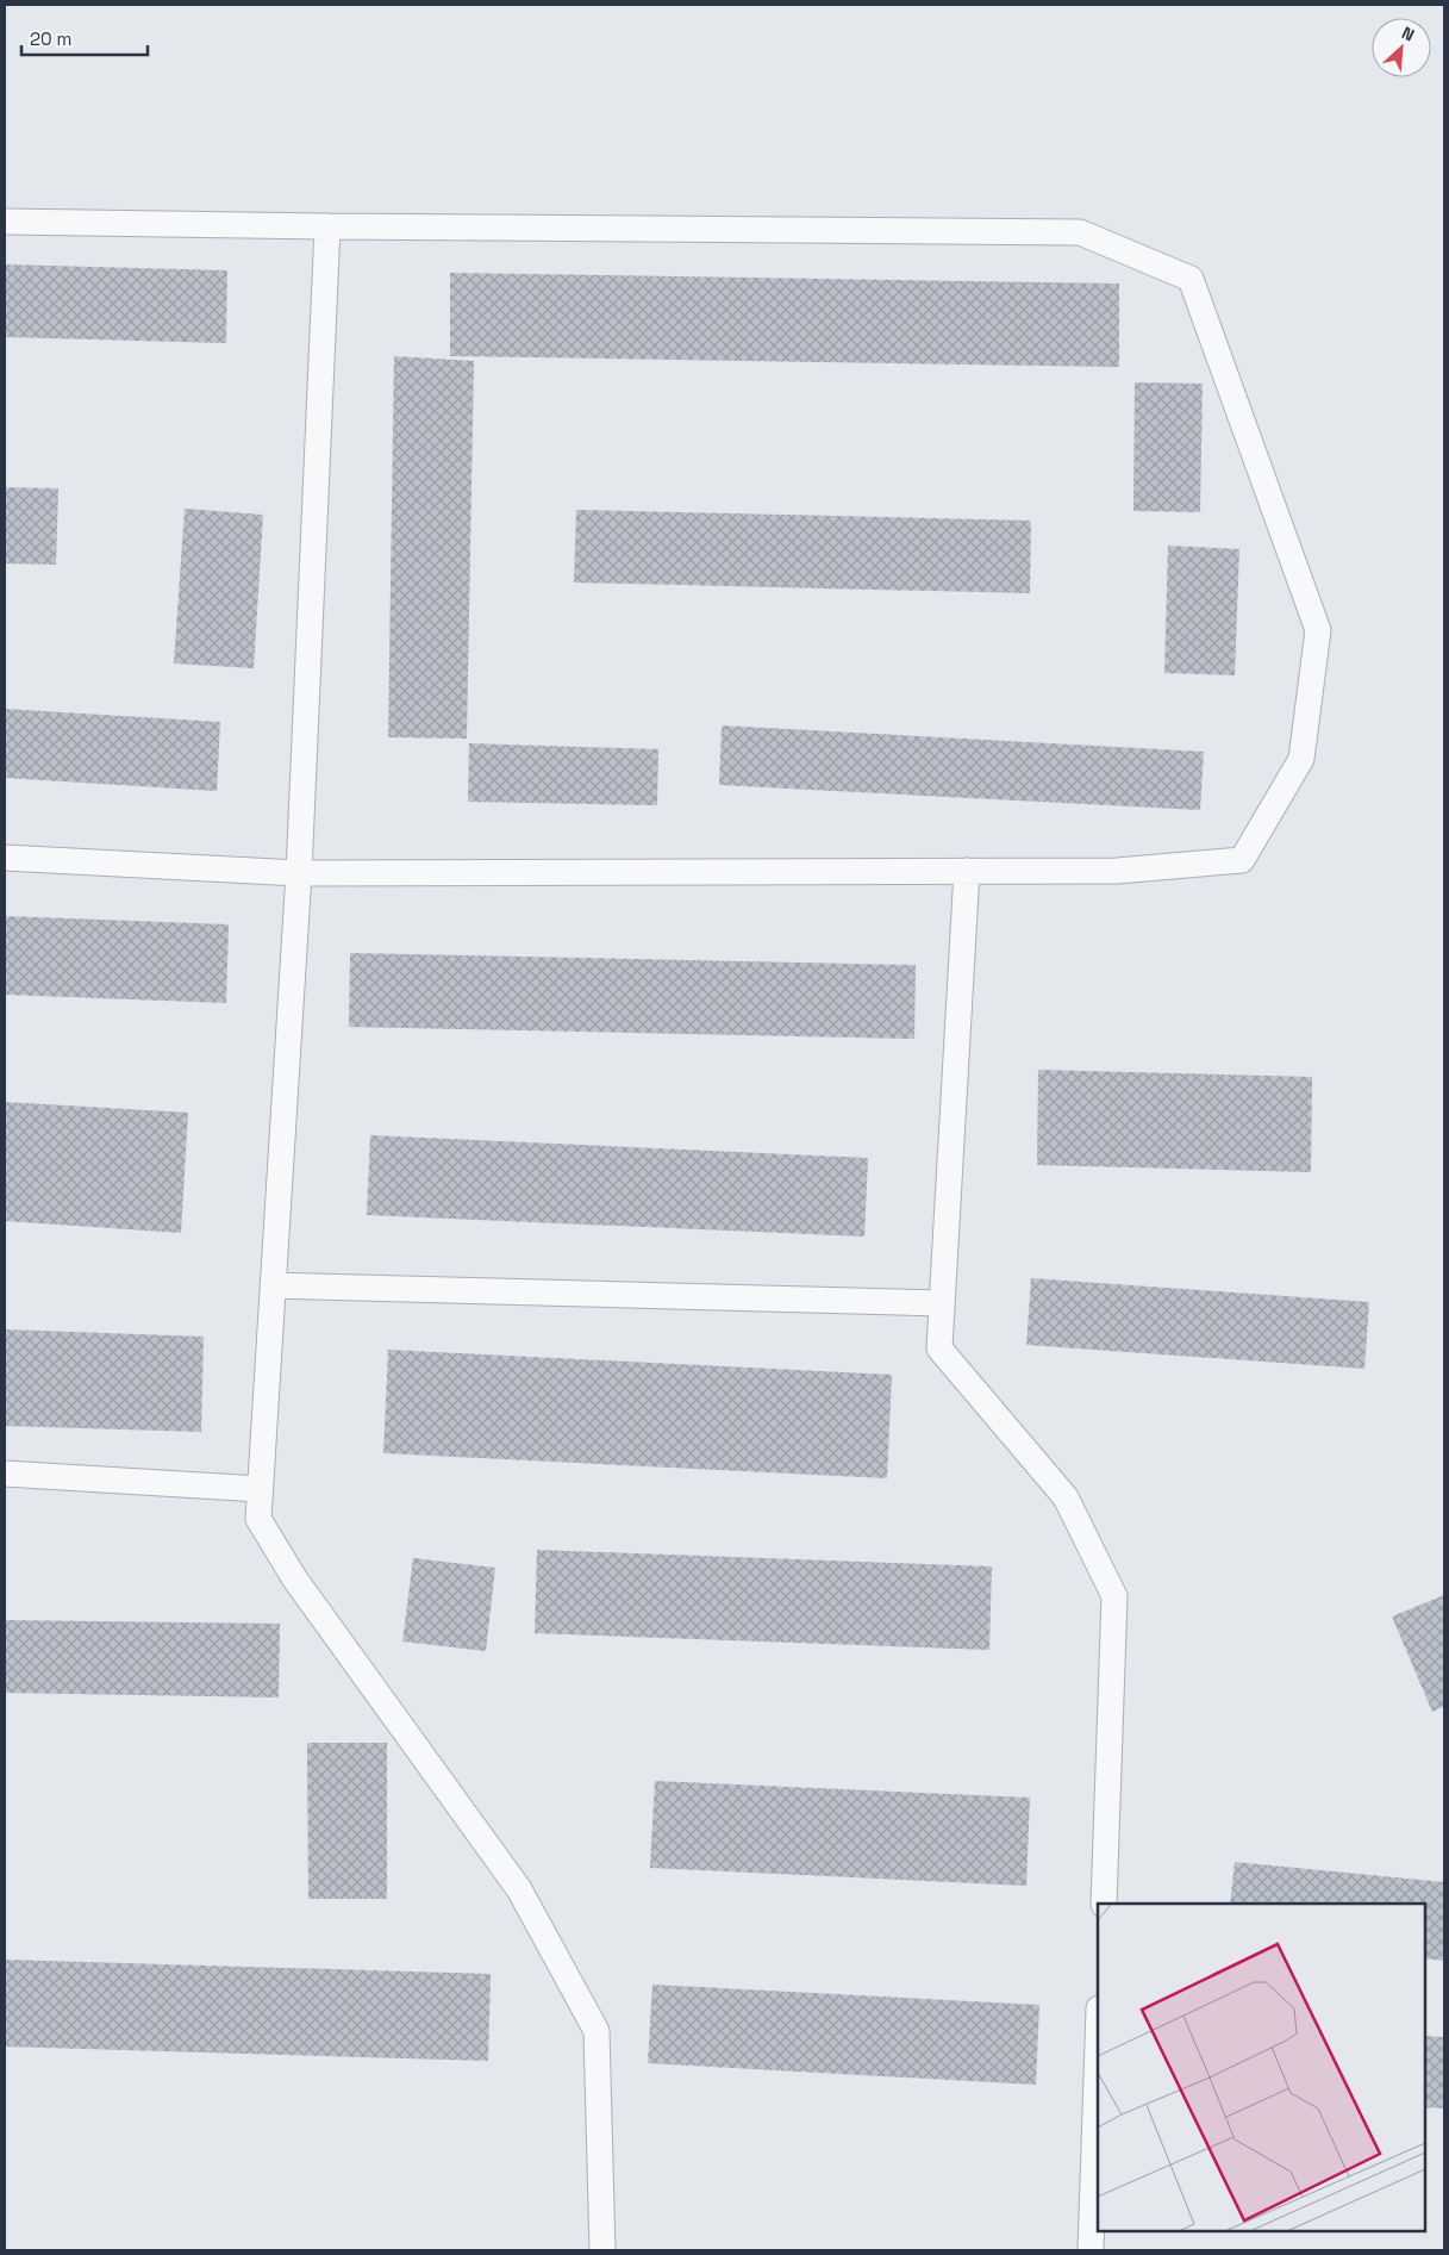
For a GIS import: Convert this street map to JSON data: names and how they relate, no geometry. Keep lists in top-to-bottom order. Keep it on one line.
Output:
{"scale_bar":"20 m","north":"top right"}
